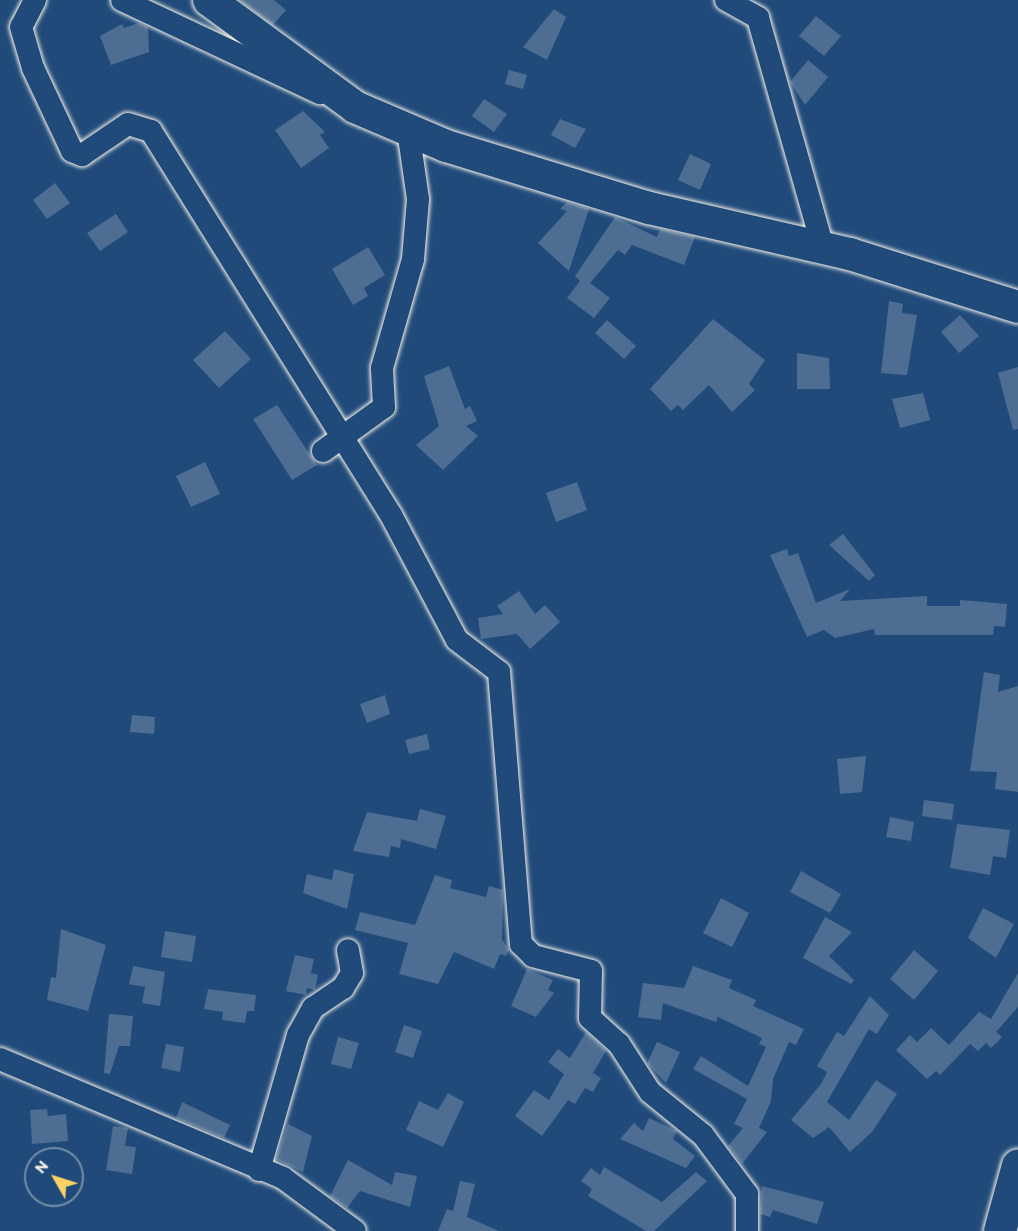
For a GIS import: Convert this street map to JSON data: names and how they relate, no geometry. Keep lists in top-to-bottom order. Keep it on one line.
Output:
{"north":"top left"}
